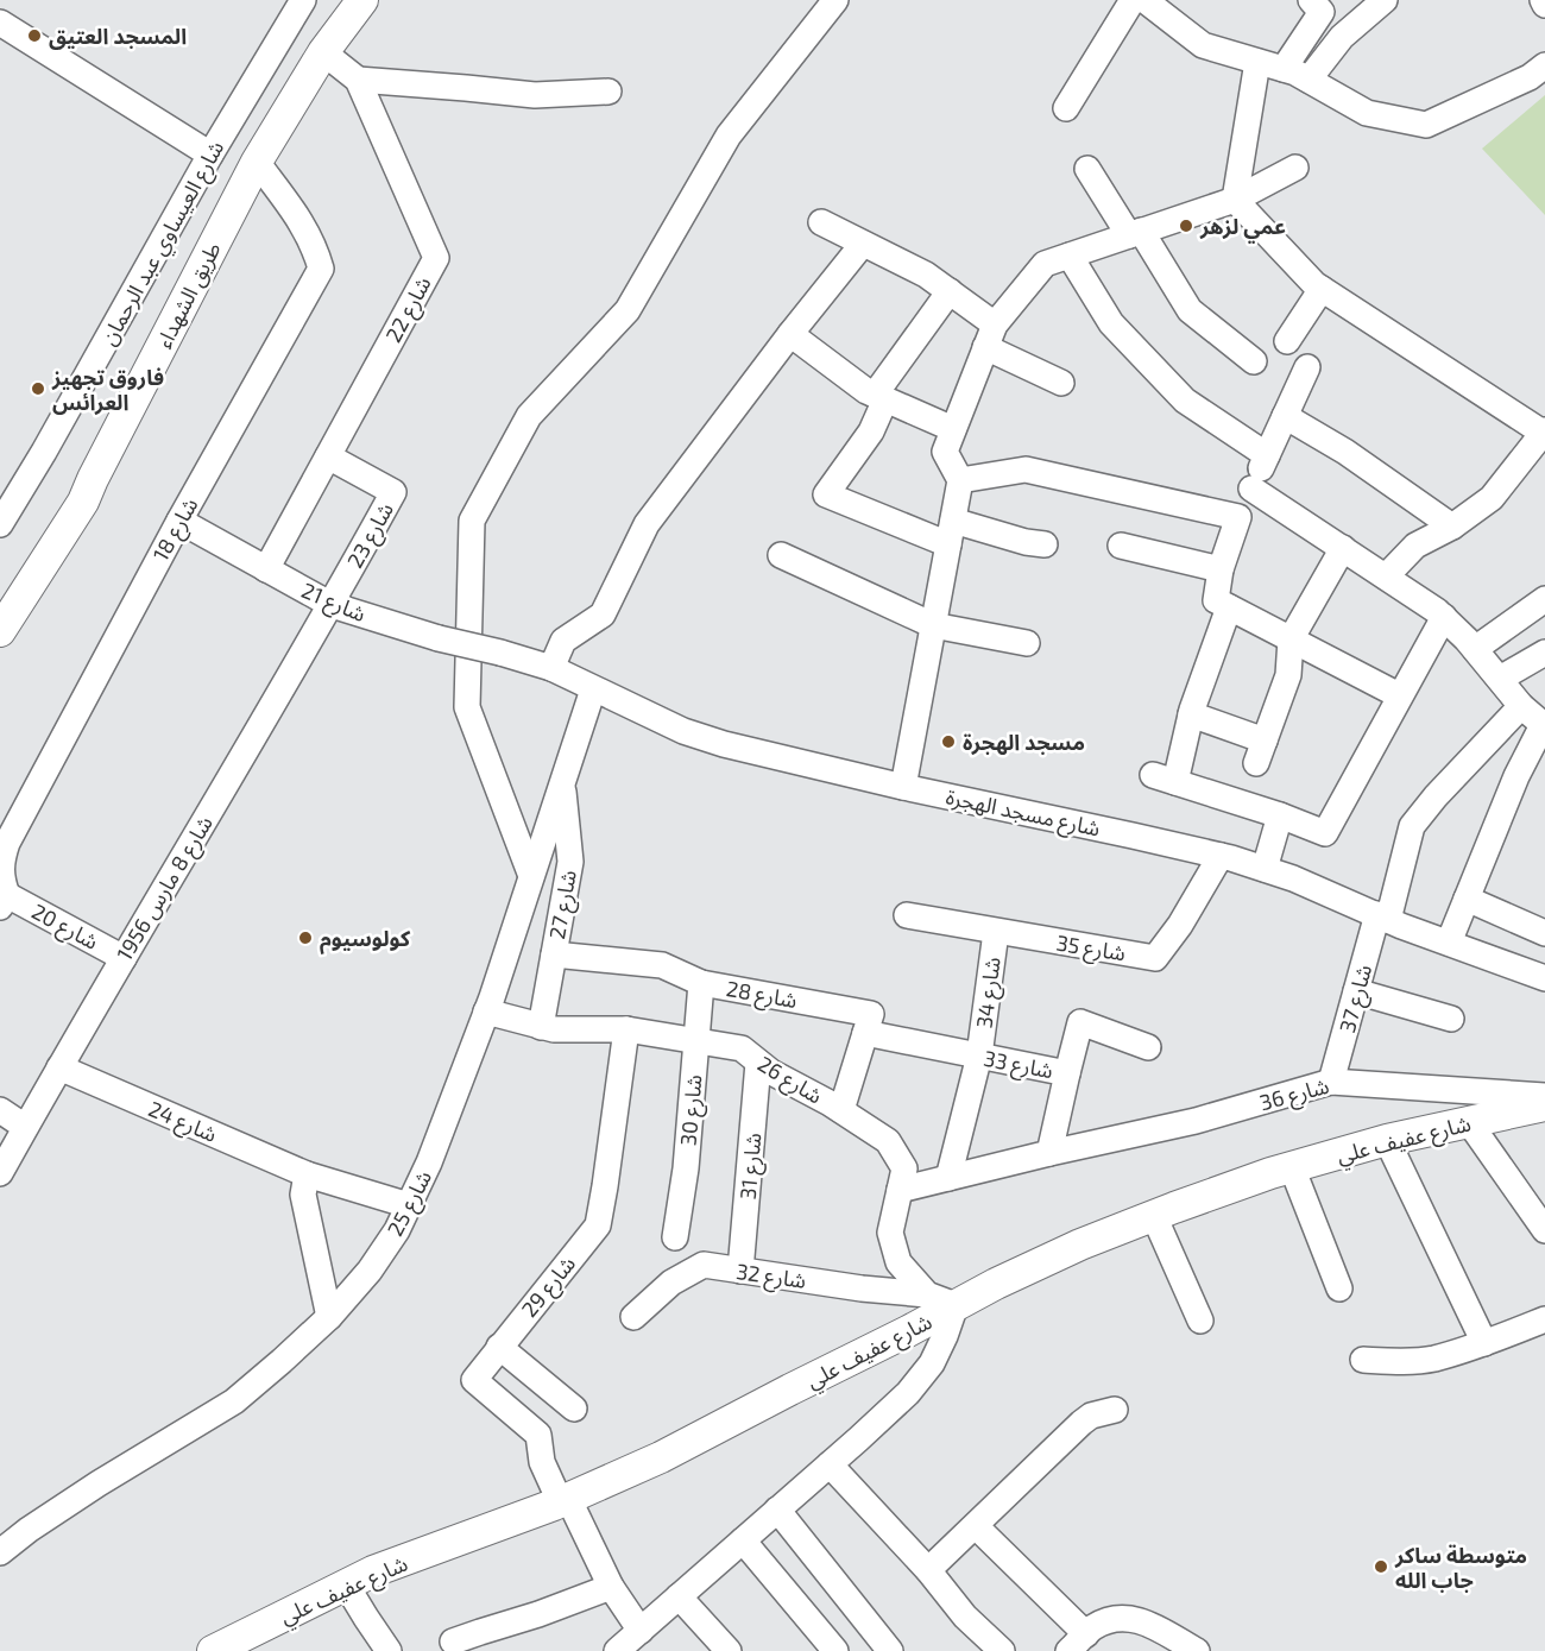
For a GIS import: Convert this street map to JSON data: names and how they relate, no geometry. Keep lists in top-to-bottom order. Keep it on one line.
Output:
{"streets":{"main road":["طريق الشهداء","شارع عفيف علي"],"street":["شارع العيساوي عبد الرحمان","شارع 22","شارع 18","شارع 23","شارع 21","شارع مسجد الهجرة","شارع 8 مارس 1956","شارع 27","شارع 20","شارع 35","شارع 34","شارع 28","شارع 37","شارع 33","شارع 26","شارع 36","شارع 30","شارع 24","شارع 31","شارع 25","شارع 32","شارع 29"]},"crossings":[["طريق الشهداء","شارع 22"],["طريق الشهداء","شارع 18"],["شارع 22","شارع 23"],["شارع 22","شارع 21"],["شارع 18","شارع 21"],["شارع 18","شارع 20"],["شارع 23","شارع 21"],["شارع 23","شارع 8 مارس 1956"],["شارع 21","شارع مسجد الهجرة"],["شارع 21","شارع 8 مارس 1956"],["شارع مسجد الهجرة","شارع 35"],["شارع مسجد الهجرة","شارع 37"],["شارع مسجد الهجرة","شارع 25"],["شارع 8 مارس 1956","شارع 20"],["شارع 8 مارس 1956","شارع 24"],["شارع 27","شارع 28"],["شارع 27","شارع 26"],["شارع 27","شارع 25"],["شارع 35","شارع 34"],["شارع 34","شارع 33"],["شارع 28","شارع 33"],["شارع 28","شارع 30"],["شارع 37","شارع 36"],["شارع 33","شارع 36"],["شارع 26","شارع 30"],["شارع 26","شارع عفيف علي"],["شارع 26","شارع 31"],["شارع 26","شارع 25"],["شارع 26","شارع 32"],["شارع 26","شارع 29"],["شارع 24","شارع 25"],["شارع عفيف علي","شارع 29"],["شارع 31","شارع 32"]],"places":["المسجد العتيق","عمي لزهر","فاروق تجهيز العرائس","مسجد الهجرة","كولوسيوم","متوسطة ساكر جاب الله"]}
